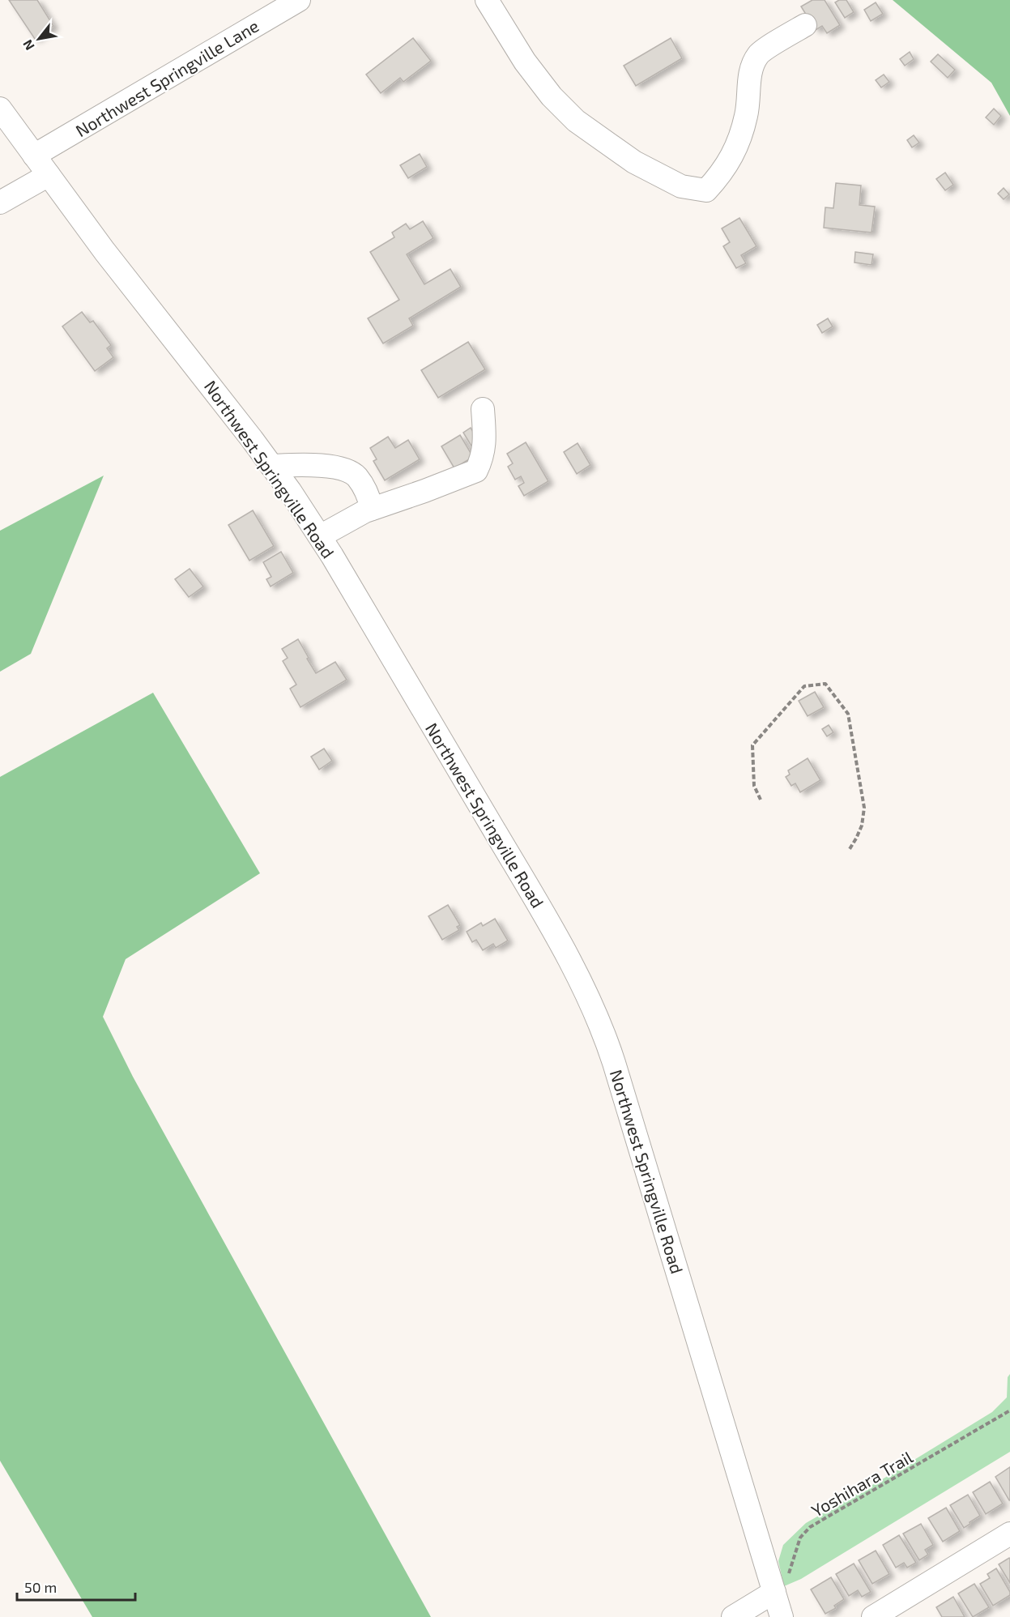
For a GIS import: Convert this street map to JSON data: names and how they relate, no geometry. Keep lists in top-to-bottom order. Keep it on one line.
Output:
{"streets":{"street":["Northwest Springville Lane","Northwest Springville Road"],"path":["Yoshihara Trail"]},"crossings":[["Northwest Springville Lane","Northwest Springville Road"],["Northwest Springville Road","Yoshihara Trail"]],"scale_bar":"50 m","north":"bottom left"}
